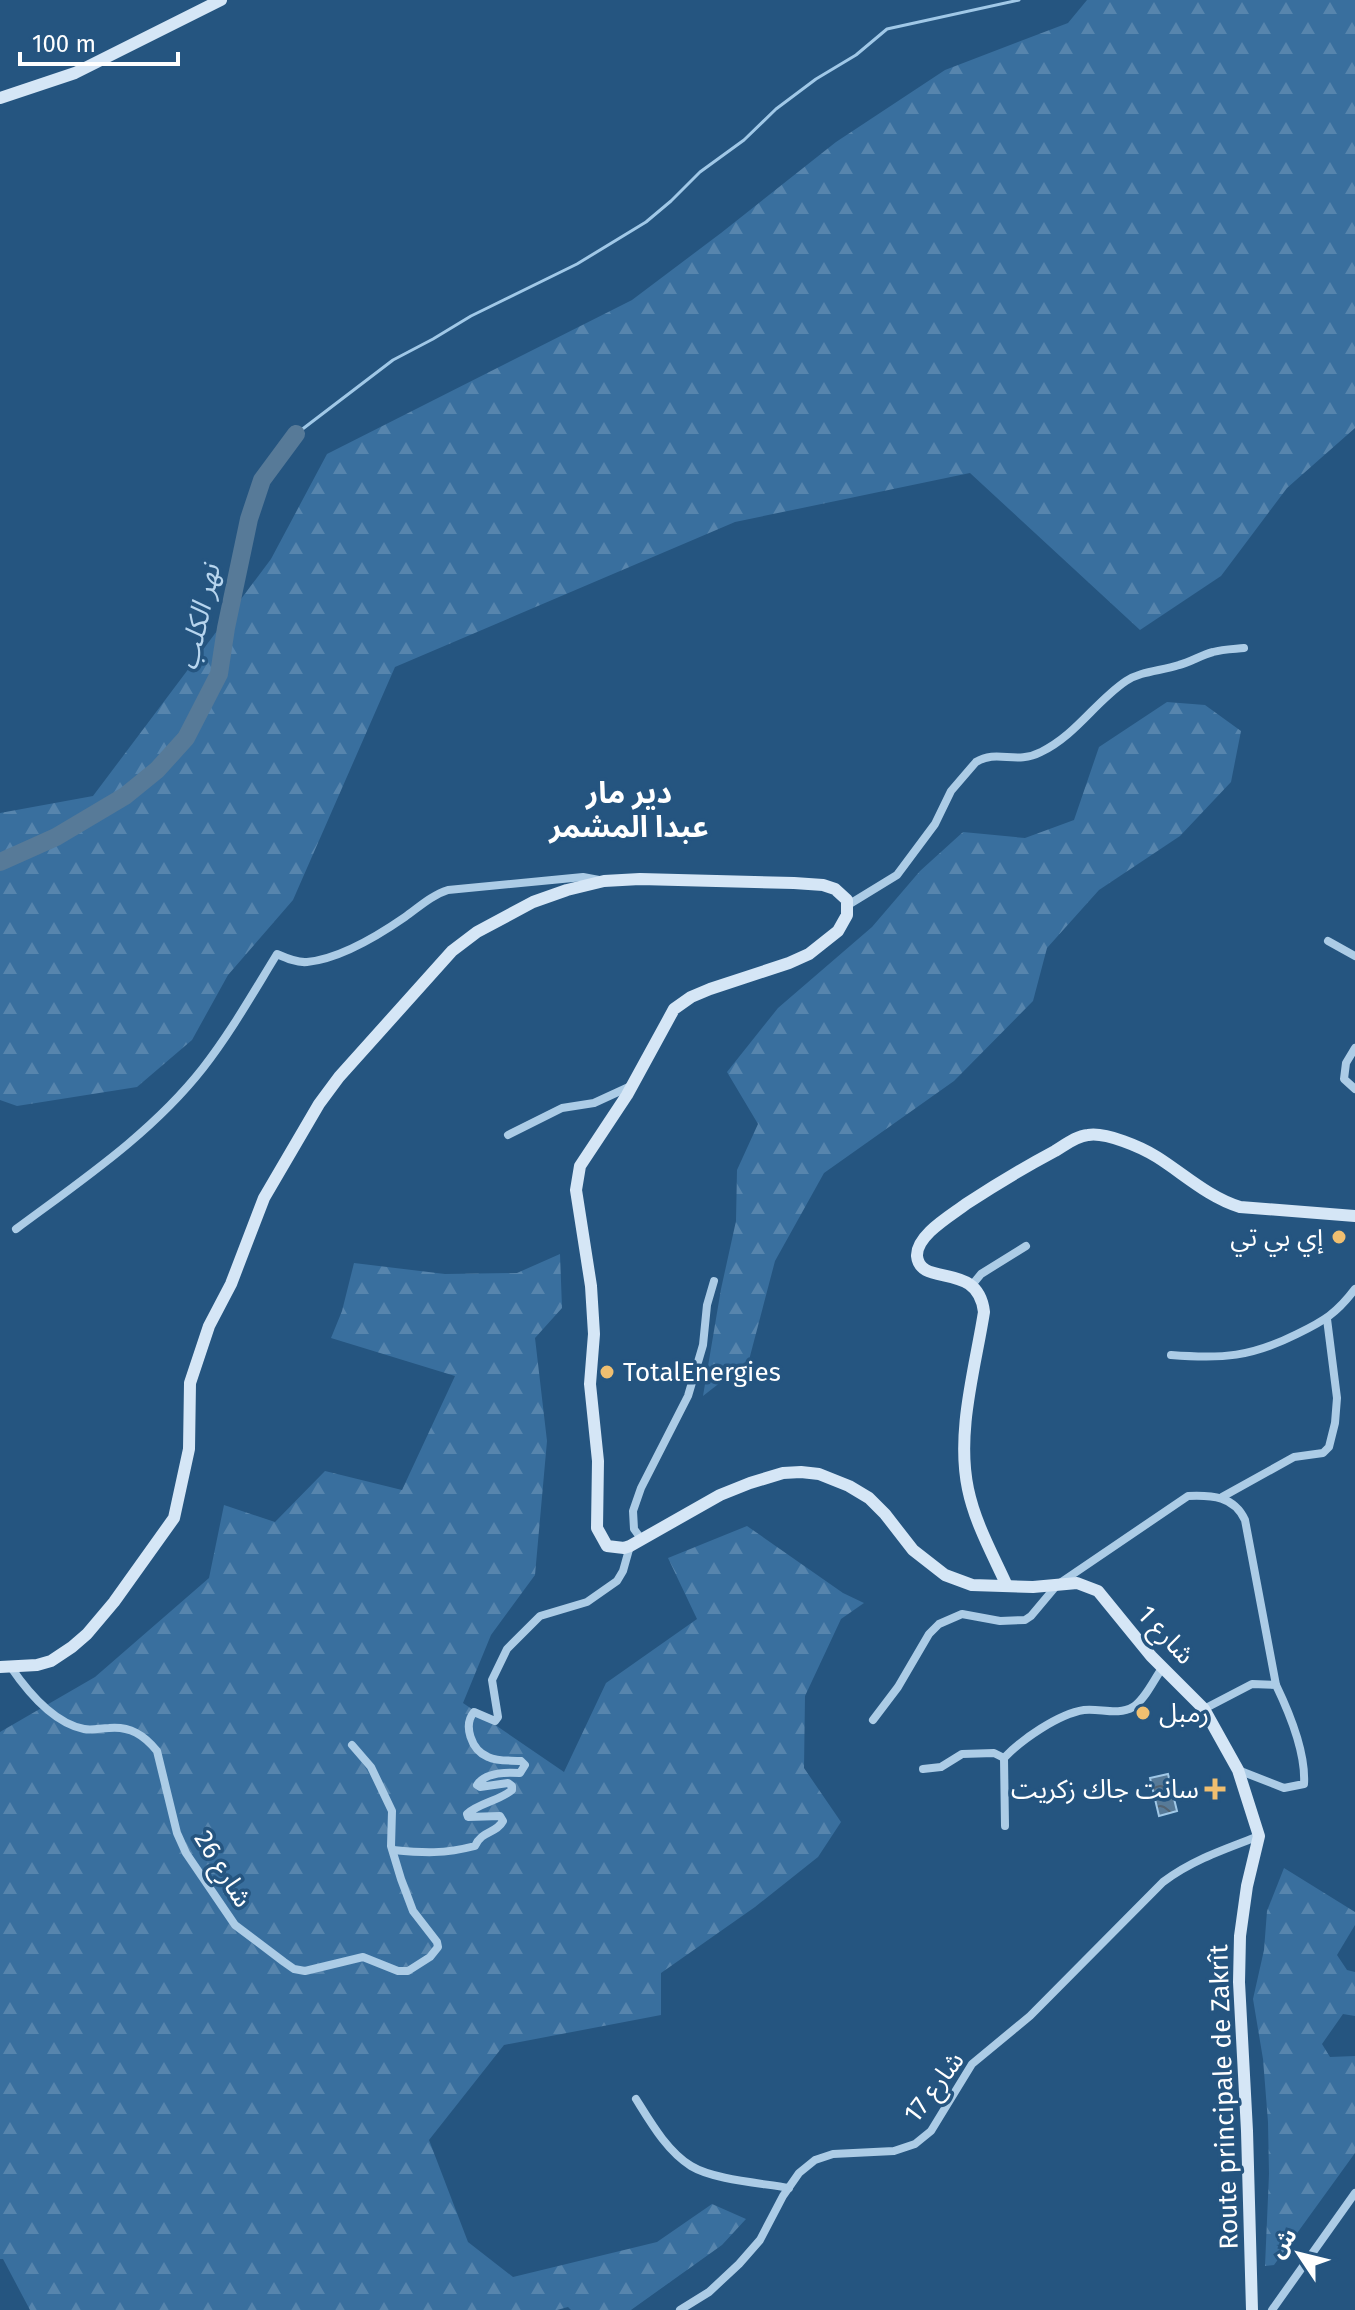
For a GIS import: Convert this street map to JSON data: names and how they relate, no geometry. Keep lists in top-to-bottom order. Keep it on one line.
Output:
{"streets":{"street":["شارع 1","شارع 26","شارع 17","Route principale de Zakrît"]},"crossings":[["شارع 1","شارع 17"],["شارع 1","Route principale de Zakrît"],["شارع 17","Route principale de Zakrît"]],"districts":["دير مار عبدا المشمر"],"water":["نهر الكلب"],"places":{"other":["إي بي تي","TotalEnergies","رمبل"],"health":["سانت جاك زكريت"]},"scale_bar":"100 m","north":"top left"}
